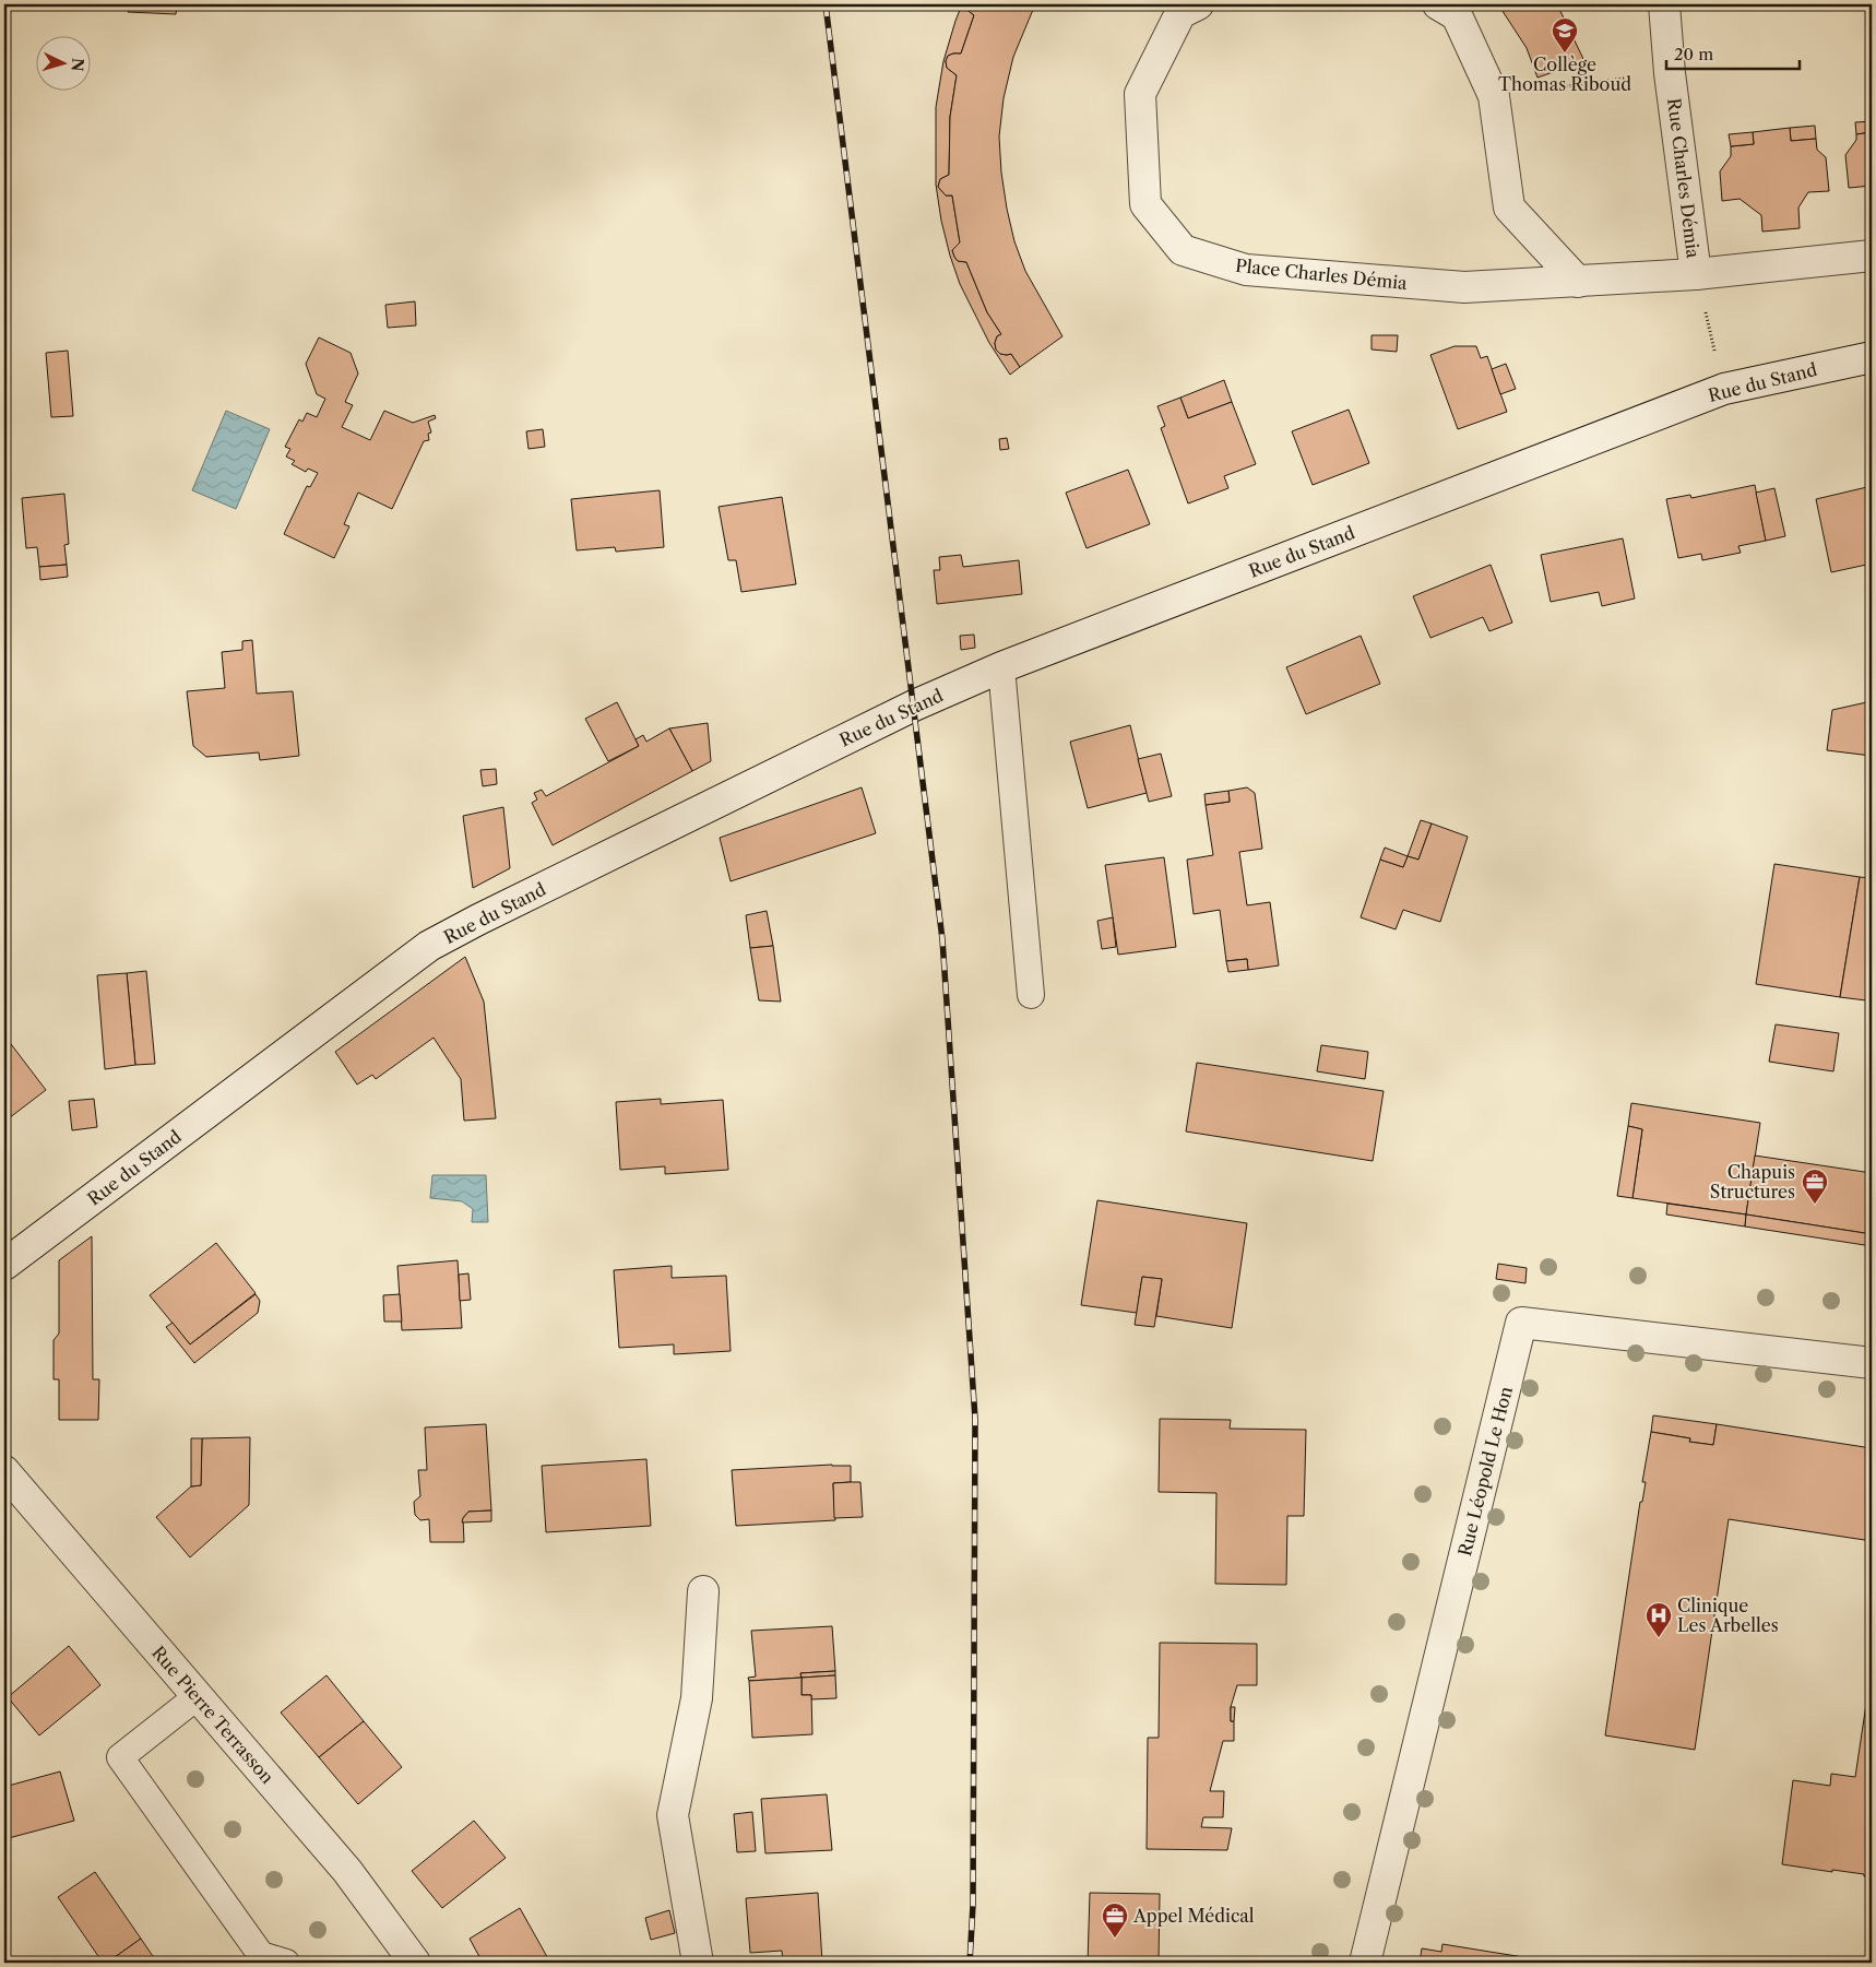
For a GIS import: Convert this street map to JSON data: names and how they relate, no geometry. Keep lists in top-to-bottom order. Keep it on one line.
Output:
{"streets":{"street":["Rue Charles Démia","Place Charles Démia","Rue du Stand","Rue Léopold Le Hon","Rue Pierre Terrasson"]},"crossings":[["Rue Charles Démia","Place Charles Démia"]],"places":{"school or university":["Collège Thomas Riboud"],"office":["Chapuis Structures","Appel Médical"],"hospital":["Clinique Les Arbelles"]},"scale_bar":"20 m","north":"right"}
